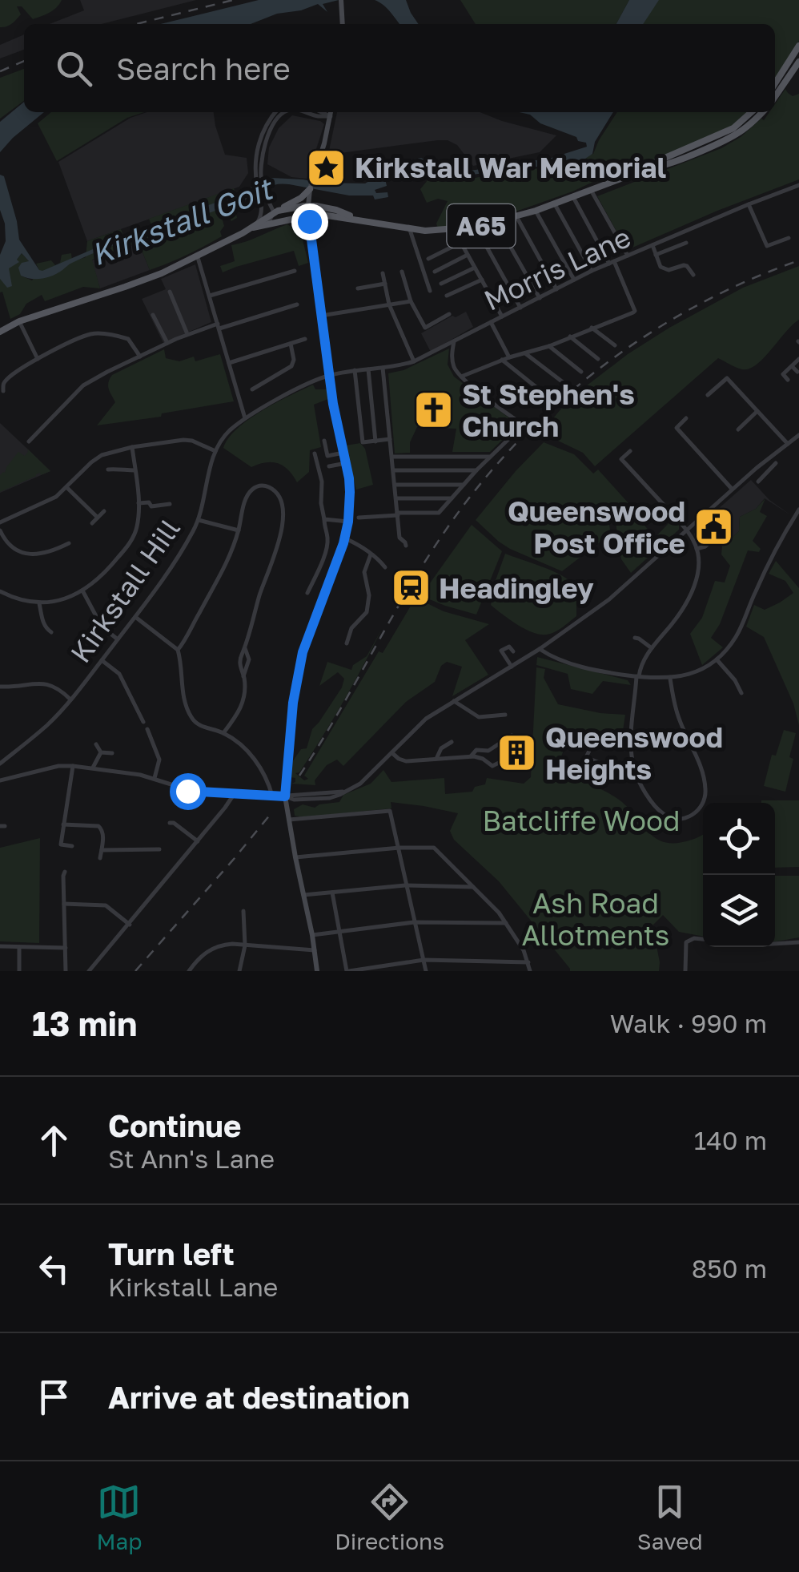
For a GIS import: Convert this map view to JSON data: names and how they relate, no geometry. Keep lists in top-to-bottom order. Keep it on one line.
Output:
{"streets":{"main road":["A65"],"street":["Morris Lane","Kirkstall Hill"]},"crossings":[["Morris Lane","Kirkstall Hill"]],"water":["Kirkstall Goit"],"parks":["Batcliffe Wood","Ash Road Allotments"],"places":{"place":["Kirkstall War Memorial"],"church":["St Stephen's Church"],"public building":["Queenswood Post Office"],"station":["Headingley"],"building":["Queenswood Heights"]},"page":{"search":"Search here","heading":["13 min","Walk · 990 m"],"list":[["Continue","St Ann's Lane","140 m"],["Turn left","Kirkstall Lane","850 m"],"Arrive at destination"],"nav":["Map","Directions","Saved"]}}
